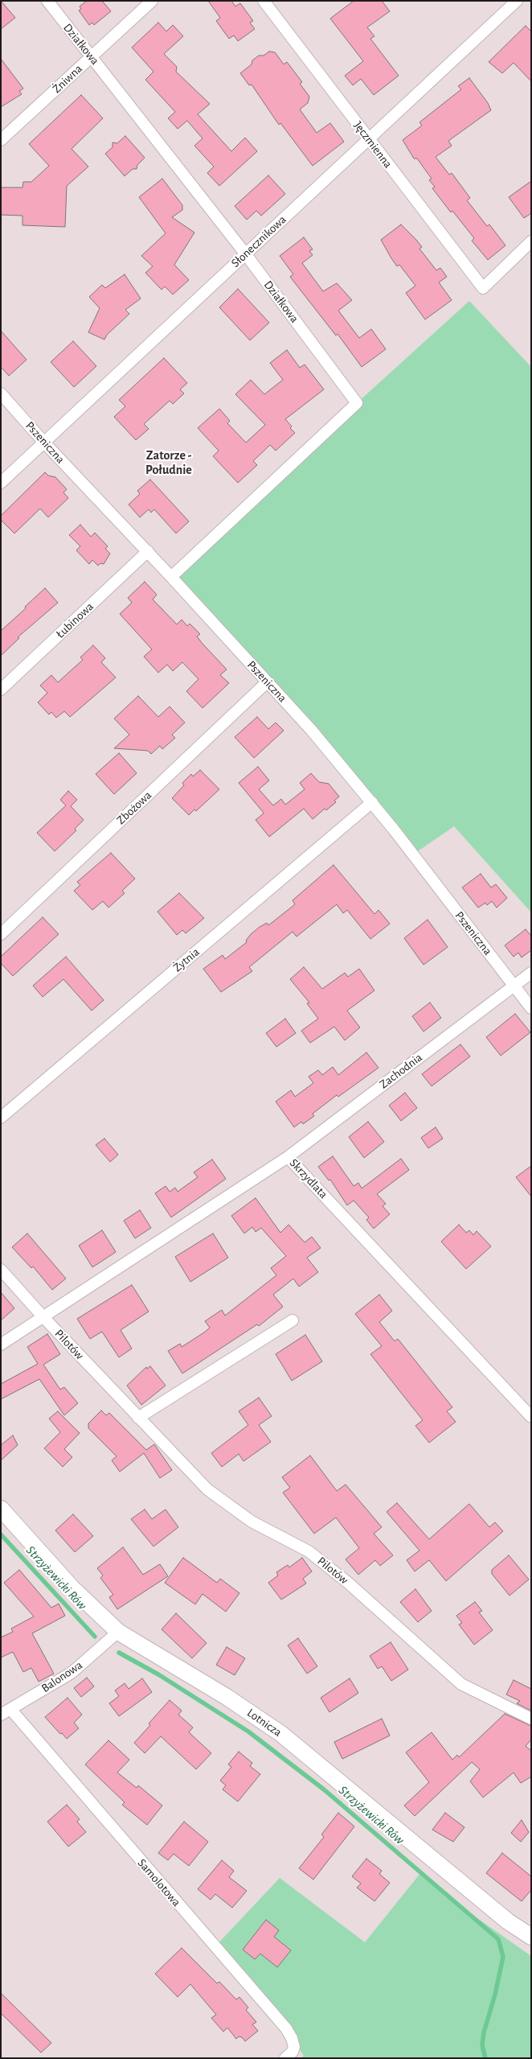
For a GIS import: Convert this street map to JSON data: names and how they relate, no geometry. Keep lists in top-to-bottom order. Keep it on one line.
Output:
{"streets":{"street":["Działkowa","Żniwna","Jęczmienna","Słonecznikowa","Pszeniczna","Łubinowa","Zbożowa","Żytnia","Zachodnia","Skrzydlata","Pilotów","Balonowa","Lotnicza","Samolotowa"]},"crossings":[["Działkowa","Żniwna"],["Działkowa","Słonecznikowa"],["Działkowa","Pszeniczna"],["Jęczmienna","Słonecznikowa"],["Słonecznikowa","Pszeniczna"],["Pszeniczna","Łubinowa"],["Pszeniczna","Zbożowa"],["Pszeniczna","Żytnia"],["Pszeniczna","Zachodnia"],["Zachodnia","Skrzydlata"],["Skrzydlata","Pilotów"],["Balonowa","Lotnicza"],["Balonowa","Samolotowa"]],"districts":["Zatorze - Południe"],"water":["Strzyżewicki Rów"]}
